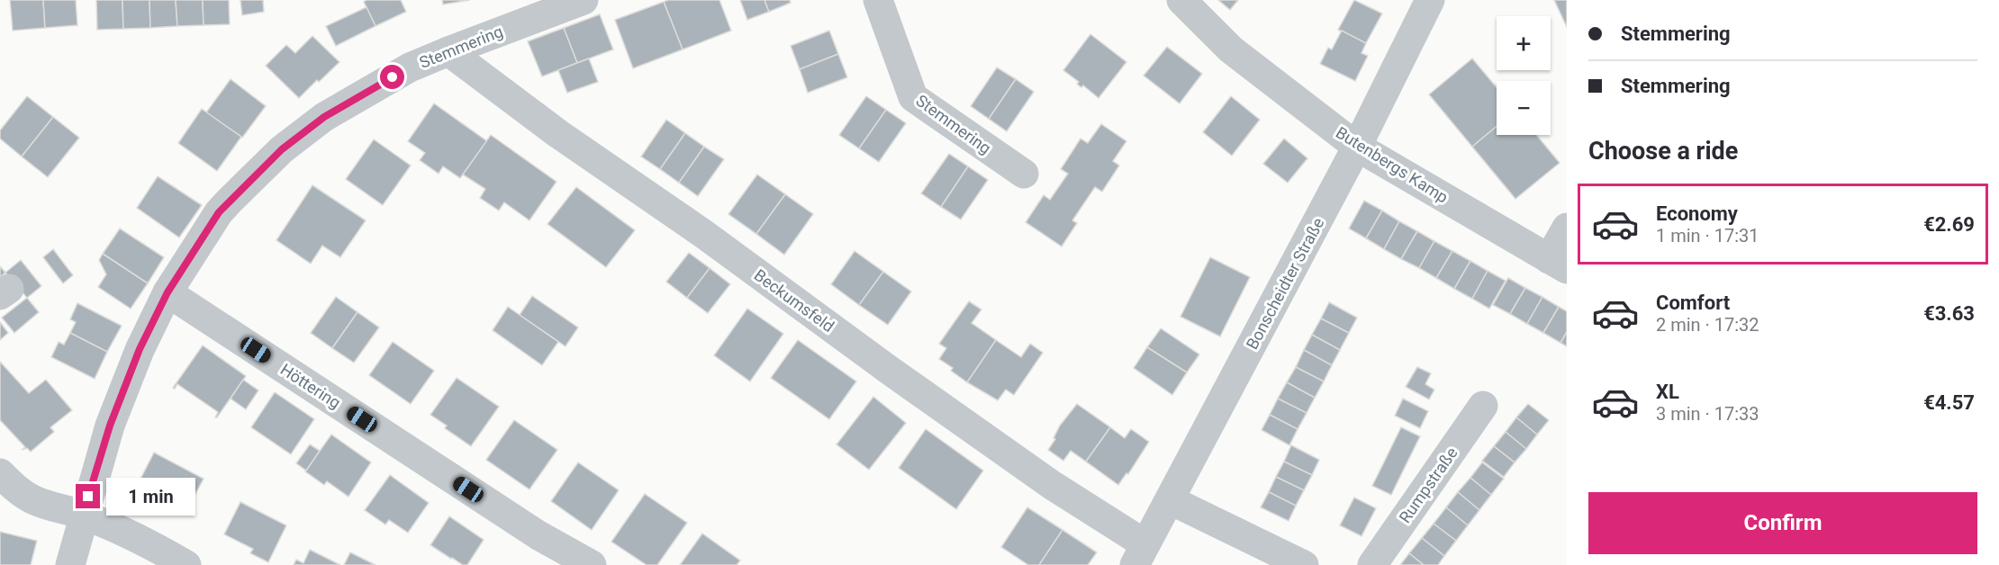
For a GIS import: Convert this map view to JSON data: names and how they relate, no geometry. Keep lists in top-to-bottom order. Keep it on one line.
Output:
{"streets":{"street":["Stemmering","Butenbergs Kamp","Bonscheidter Straße","Beckumsfeld","Höttering","Rumpstraße"]},"crossings":[["Stemmering","Beckumsfeld"],["Stemmering","Höttering"],["Butenbergs Kamp","Bonscheidter Straße"],["Bonscheidter Straße","Beckumsfeld"]],"page":{"banner":["Stemmering","Stemmering"],"map_buttons":["+","−"],"heading":"Choose a ride","list":[{"name":"Economy","note":"1 min · 17:31","value":"€2.69"},{"name":"Comfort","note":"2 min · 17:32","value":"€3.63"},{"name":"XL","note":"3 min · 17:33","value":"€4.57"}],"bubble":"1 min","buttons":"Confirm"}}
